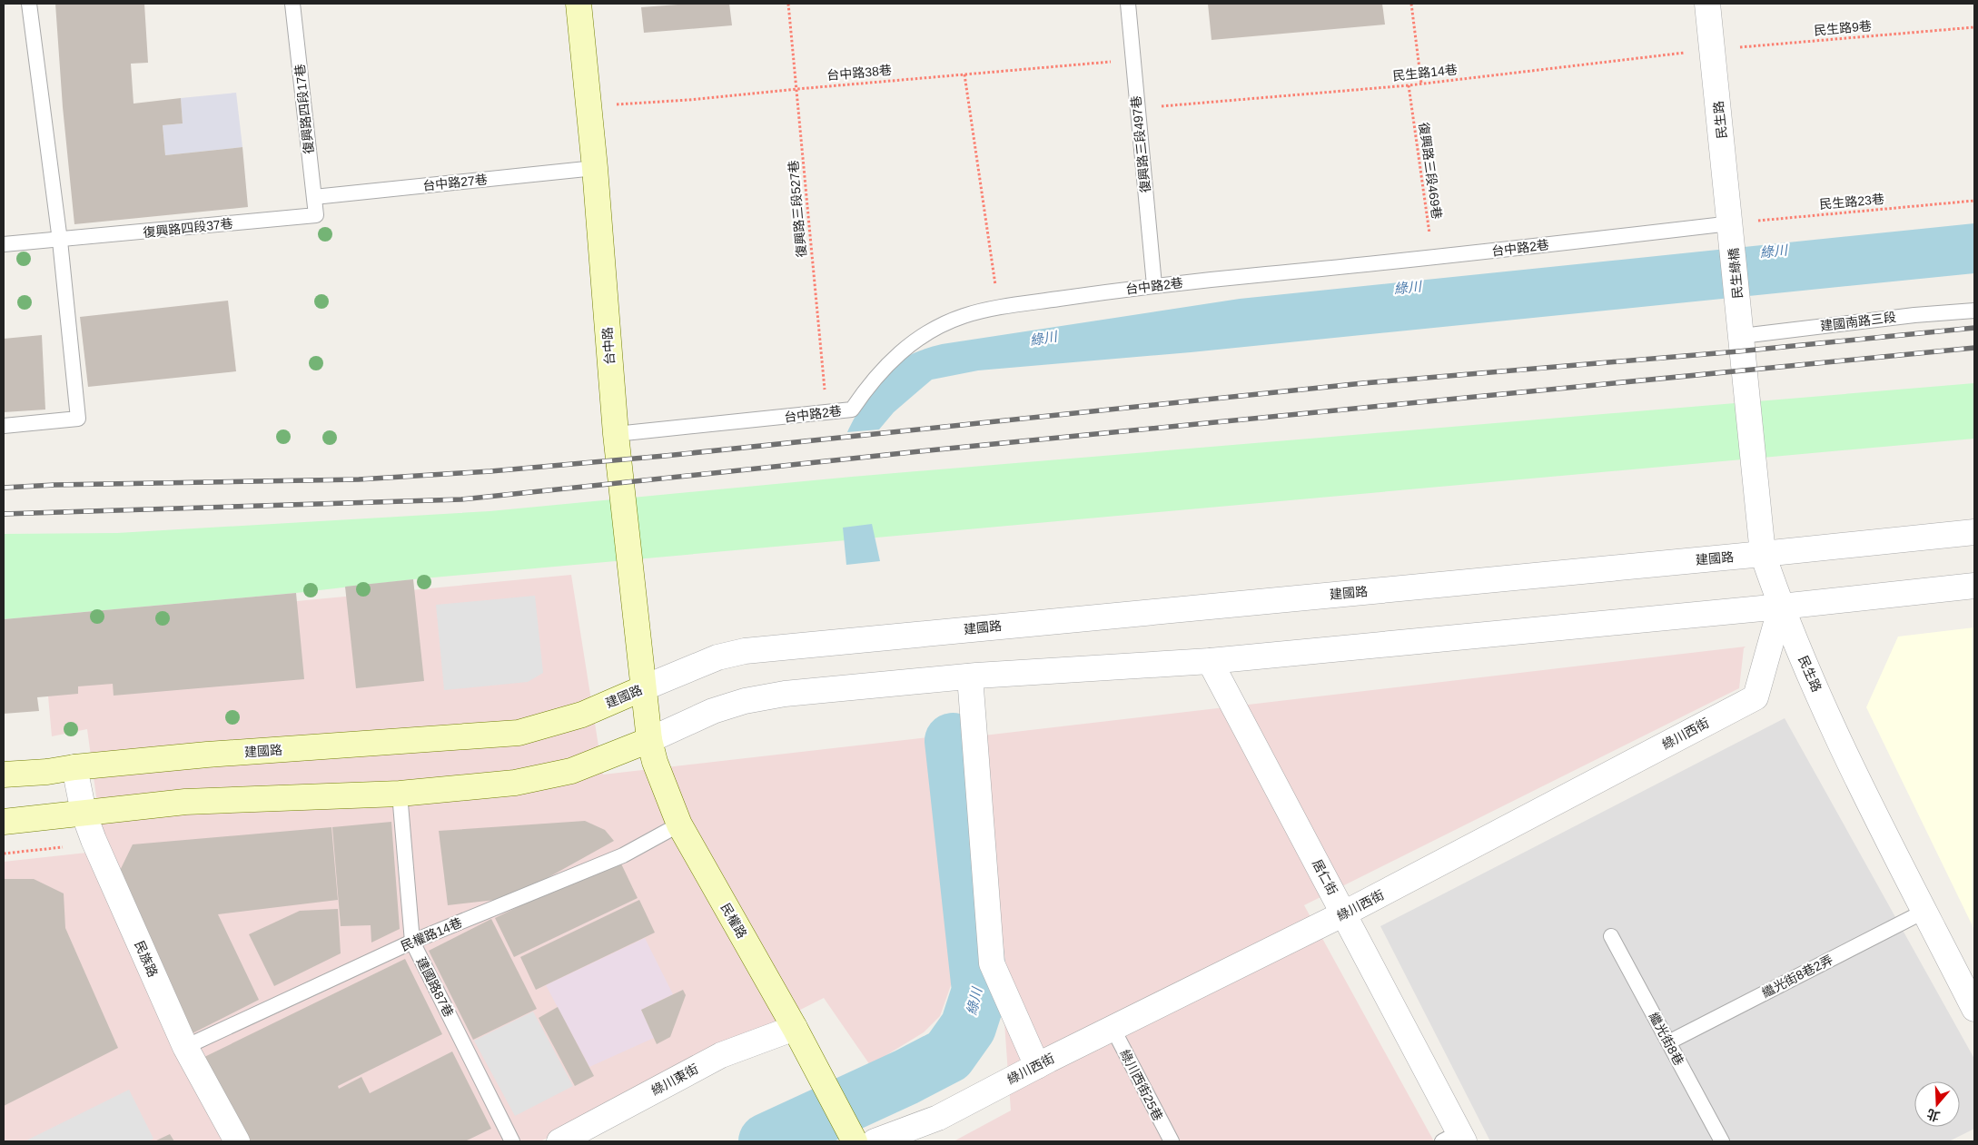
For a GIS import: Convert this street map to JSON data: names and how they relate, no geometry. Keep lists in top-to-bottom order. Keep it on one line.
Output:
{"streets":{"main road":["台中路","建國路","民權路"],"street":["民生路","民生綠橋","綠川西街","居仁街","民族路","綠川東街"],"lane":["復興路四段17巷","復興路三段497巷","台中路27巷","復興路四段37巷","台中路2巷","建國南路三段","民權路14巷","繼光街8巷2弄","建國路87巷","繼光街8巷","綠川西街25巷"],"path":["民生路9巷","台中路38巷","民生路14巷","復興路三段469巷","民生路23巷","復興路三段527巷"]},"crossings":[["民生路9巷","民生路14巷"],["民生路9巷","民生路"],["台中路38巷","復興路三段497巷"],["台中路38巷","復興路三段527巷"],["台中路38巷","台中路"],["民生路14巷","民生路"],["民生路14巷","復興路三段497巷"],["民生路14巷","復興路三段469巷"],["復興路四段17巷","台中路27巷"],["復興路四段17巷","復興路四段37巷"],["民生路","民生路23巷"],["民生路","台中路2巷"],["民生路","民生綠橋"],["民生路","建國南路三段"],["民生路","建國路"],["民生路","綠川西街"],["民生路","繼光街8巷2弄"],["復興路三段497巷","台中路2巷"],["復興路三段469巷","台中路2巷"],["台中路27巷","台中路"],["民生路23巷","台中路2巷"],["民生路23巷","民生綠橋"],["復興路三段527巷","台中路2巷"],["台中路2巷","民生綠橋"],["台中路2巷","台中路"],["台中路","建國路"],["台中路","民權路"],["建國路","民權路"],["建國路","民族路"],["綠川西街","居仁街"],["綠川西街","綠川西街25巷"],["民權路","民權路14巷"],["民權路","綠川東街"],["民權路14巷","民族路"],["民權路14巷","建國路87巷"],["繼光街8巷2弄","繼光街8巷"]],"water":["綠川"],"north":"bottom"}
